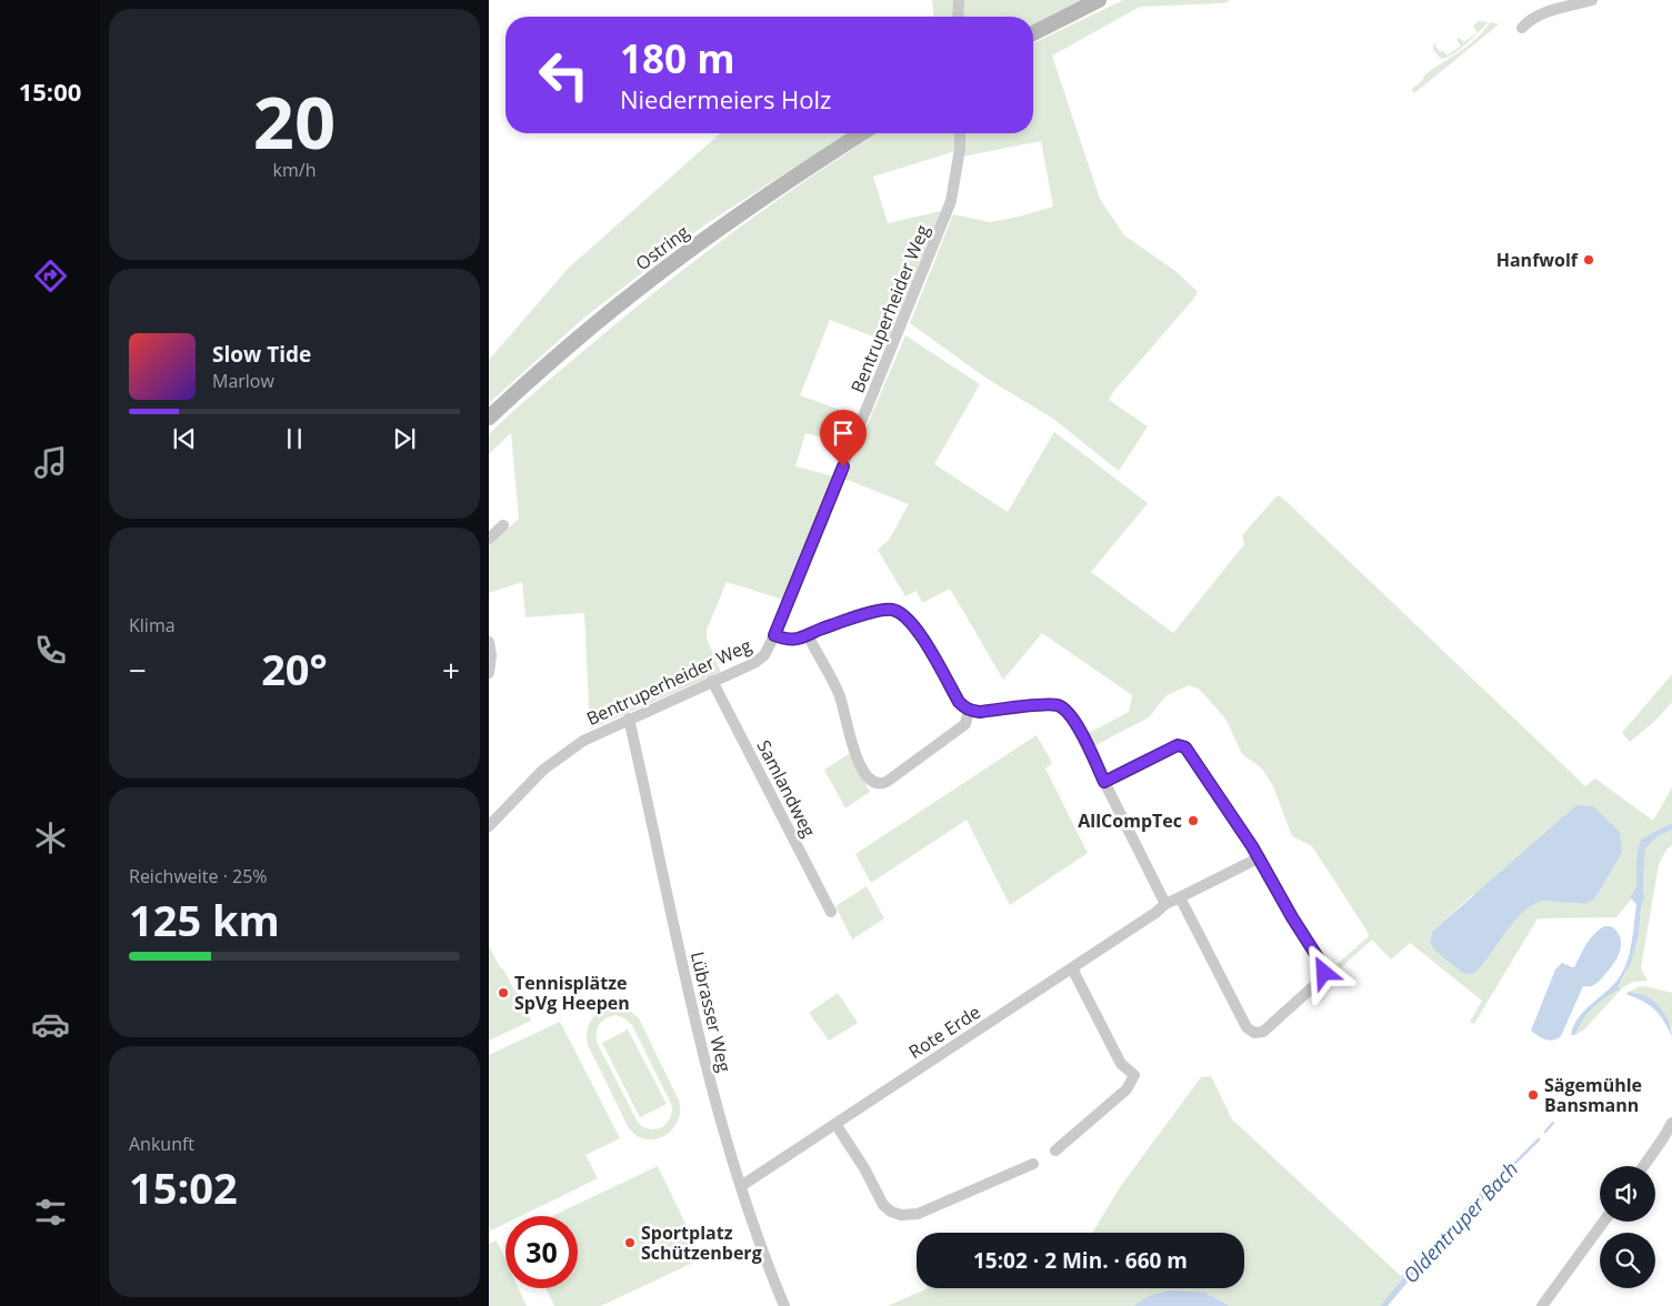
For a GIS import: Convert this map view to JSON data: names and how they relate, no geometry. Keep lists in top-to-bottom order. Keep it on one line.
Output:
{"streets":{"main road":["Ostring"],"street":["Bentruperheider Weg","Samlandweg","Lübrasser Weg","Rote Erde"]},"crossings":[["Bentruperheider Weg","Samlandweg"],["Bentruperheider Weg","Lübrasser Weg"],["Lübrasser Weg","Rote Erde"]],"water":["Oldentruper Bach"],"places":["Hanfwolf","AllCompTec","Tennisplätze SpVg Heepen","Sägemühle Bansmann","Sportplatz Schützenberg"],"page":{"tabs":"15:00","tile":[["20","km/h"],"Klima",["Reichweite · 25%","125 km"],["Ankunft","15:02"]],"turn":["180 m","Niedermeiers Holz"],"song":["Slow Tide","Marlow"],"heat":["−","20°","+"],"limit":"30","trip":"15:02 · 2 Min. · 660 m"}}
